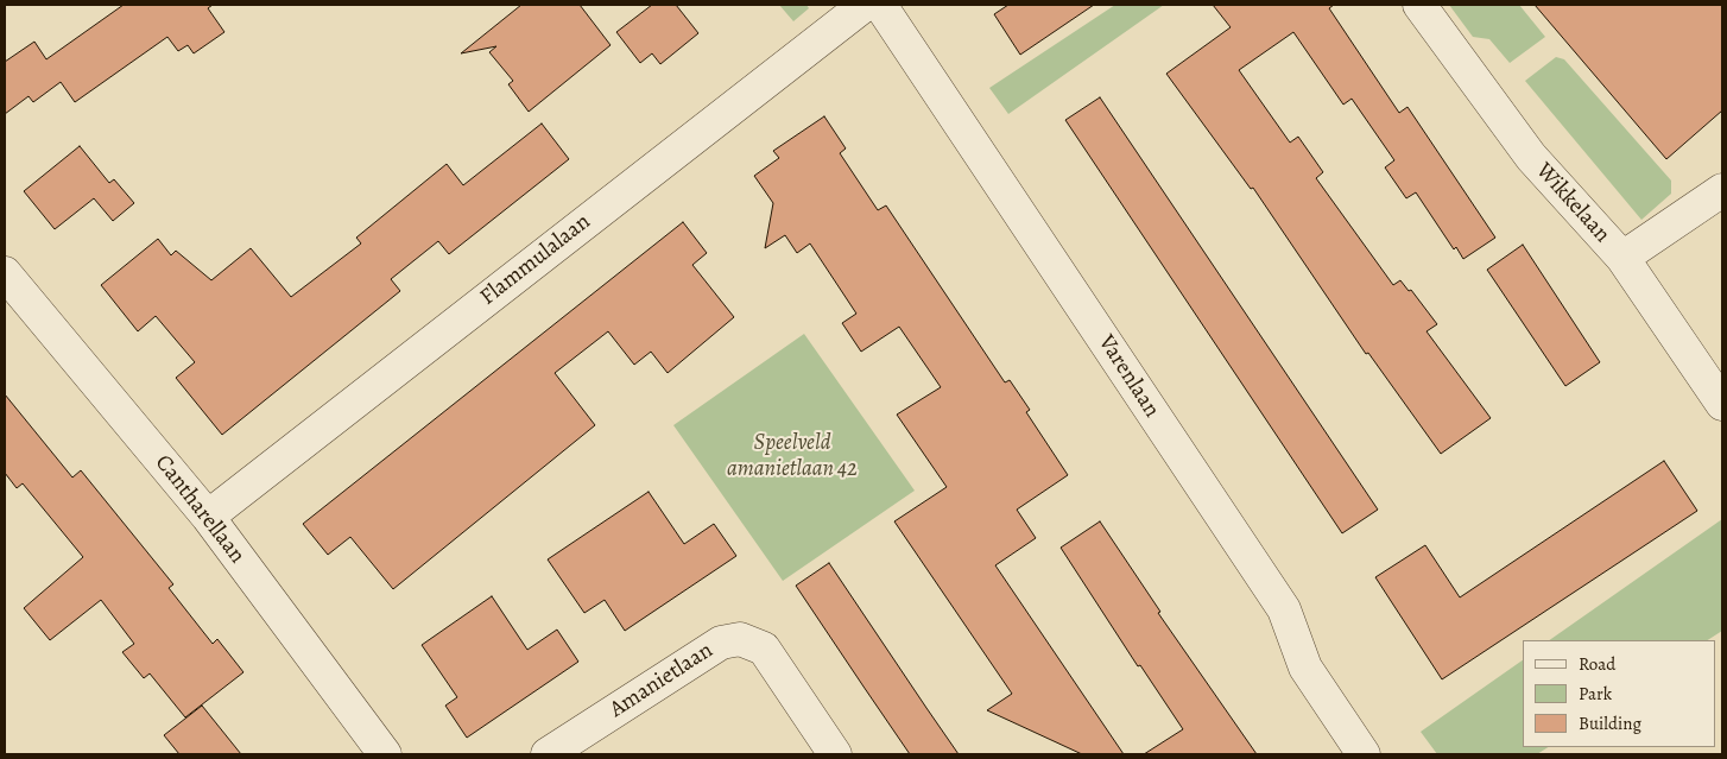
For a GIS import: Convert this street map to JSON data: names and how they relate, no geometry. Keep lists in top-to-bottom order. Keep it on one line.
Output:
{"streets":{"street":["Wikkelaan","Flammulalaan","Varenlaan","Cantharellaan","Amanietlaan"]},"crossings":[["Flammulalaan","Cantharellaan"]],"parks":["Speelveld amanietlaan 42"],"legend":["Road","Park","Building"]}
